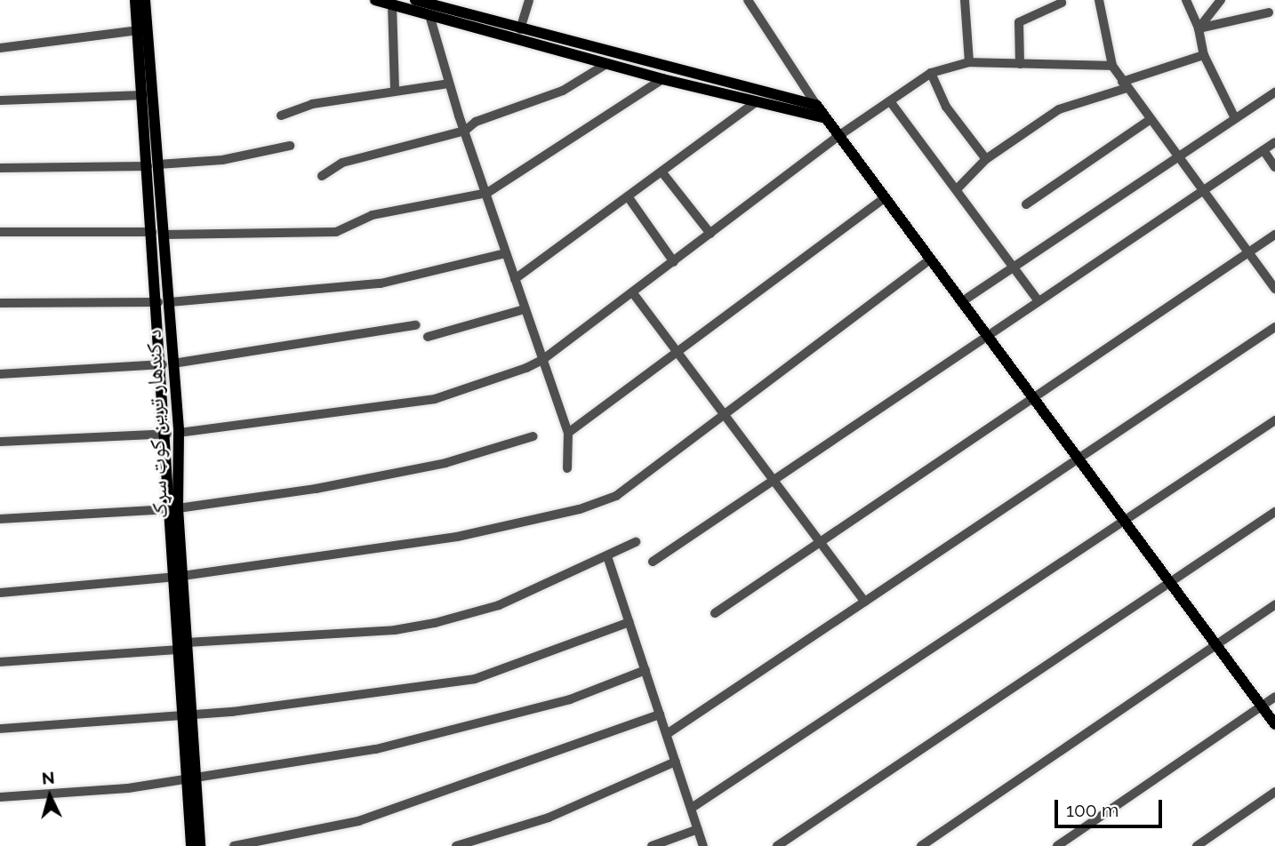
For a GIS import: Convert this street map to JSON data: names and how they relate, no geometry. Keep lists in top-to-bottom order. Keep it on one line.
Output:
{"streets":{"main road":["د کندهار ترين کوټ سړک"]},"scale_bar":"100 m","north":"top"}
